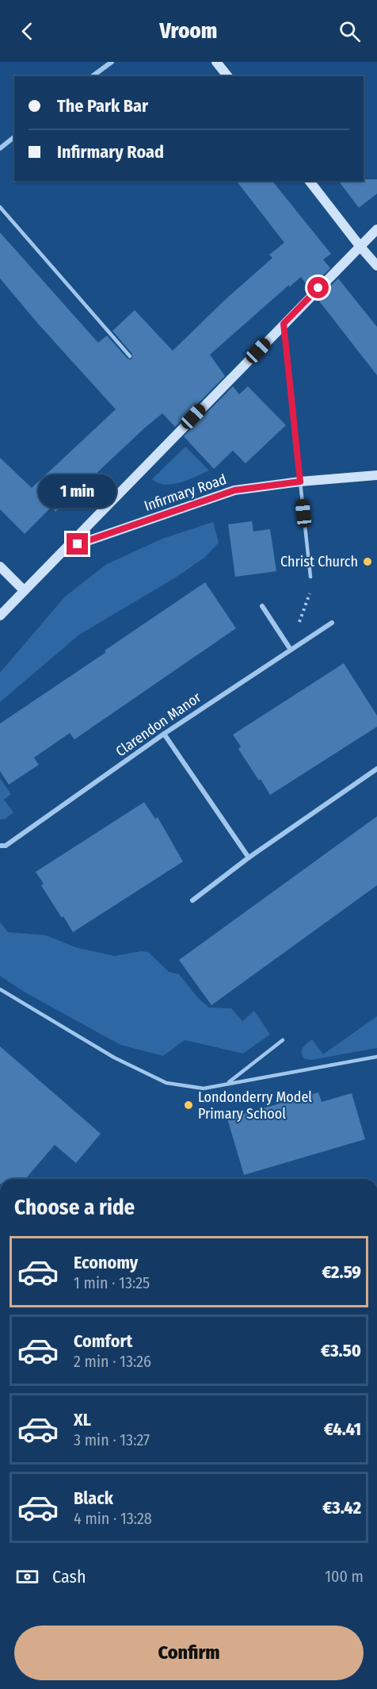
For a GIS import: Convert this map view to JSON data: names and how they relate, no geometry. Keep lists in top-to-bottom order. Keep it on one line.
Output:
{"streets":{"main road":["Infirmary Road"],"street":["Clarendon Manor"]},"places":["Christ Church","Londonderry Model Primary School"],"page":{"header":"Vroom","banner":["The Park Bar","Infirmary Road"],"bubble":"1 min","heading":"Choose a ride","list":[{"name":"Economy","note":"1 min · 13:25","value":"€2.59"},{"name":"Comfort","note":"2 min · 13:26","value":"€3.50"},{"name":"XL","note":"3 min · 13:27","value":"€4.41"},{"name":"Black","note":"4 min · 13:28","value":"€3.42"}],"pay":["Cash","100 m"],"buttons":"Confirm"}}
